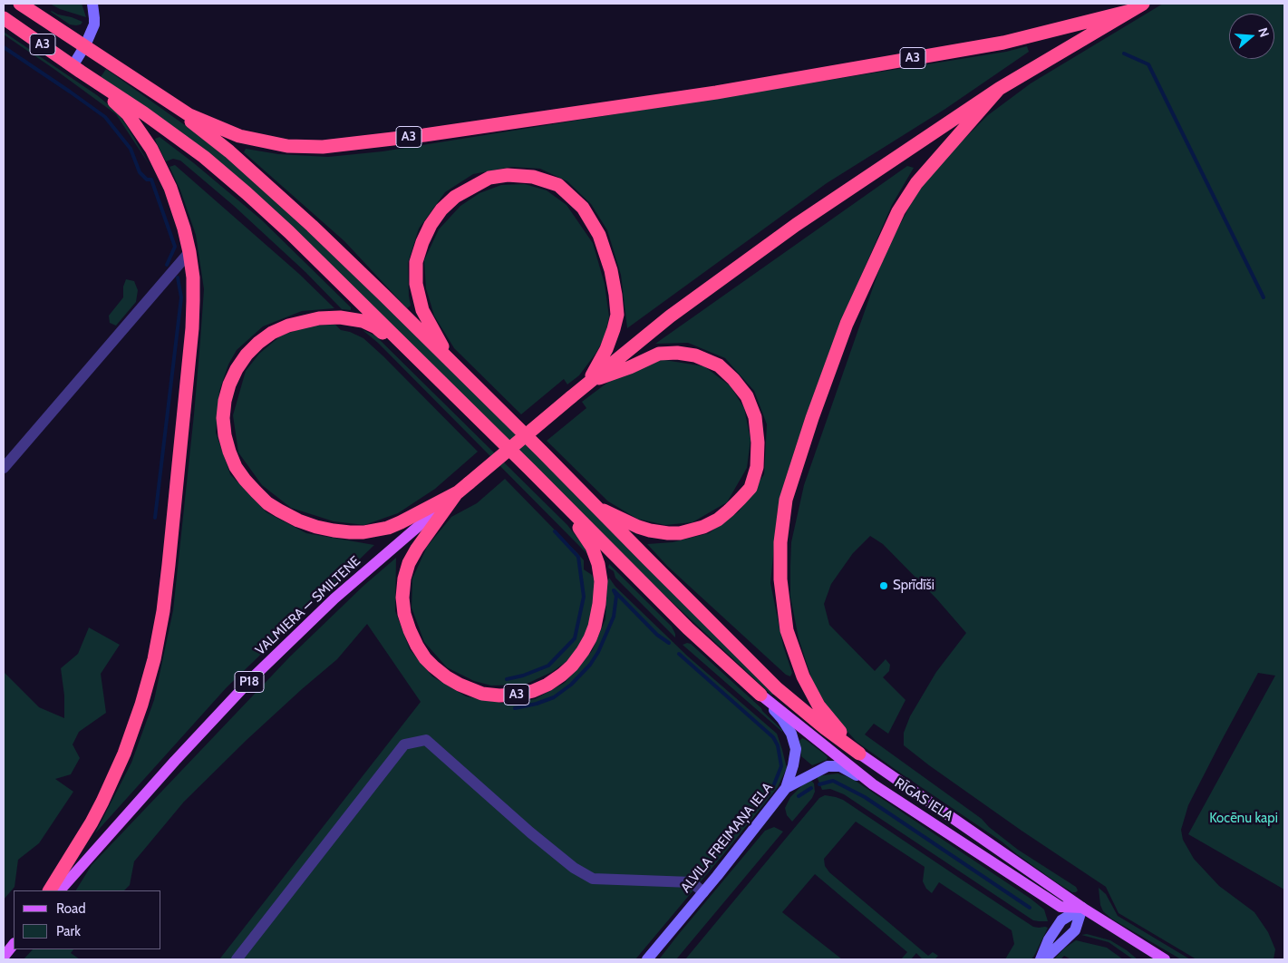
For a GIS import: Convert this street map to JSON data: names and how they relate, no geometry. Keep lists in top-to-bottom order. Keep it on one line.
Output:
{"streets":{"highway":["A3"],"main road":["VALMIERA — SMILTENE","P18","RĪGAS IELA"],"street":["ALVILA FREIMAŅA IELA"]},"crossings":[["A3","VALMIERA — SMILTENE"],["A3","RĪGAS IELA"],["RĪGAS IELA","ALVILA FREIMAŅA IELA"]],"parks":["Kocēnu kapi"],"places":["Sprīdīši"],"legend":["Road","Park"],"north":"right"}
